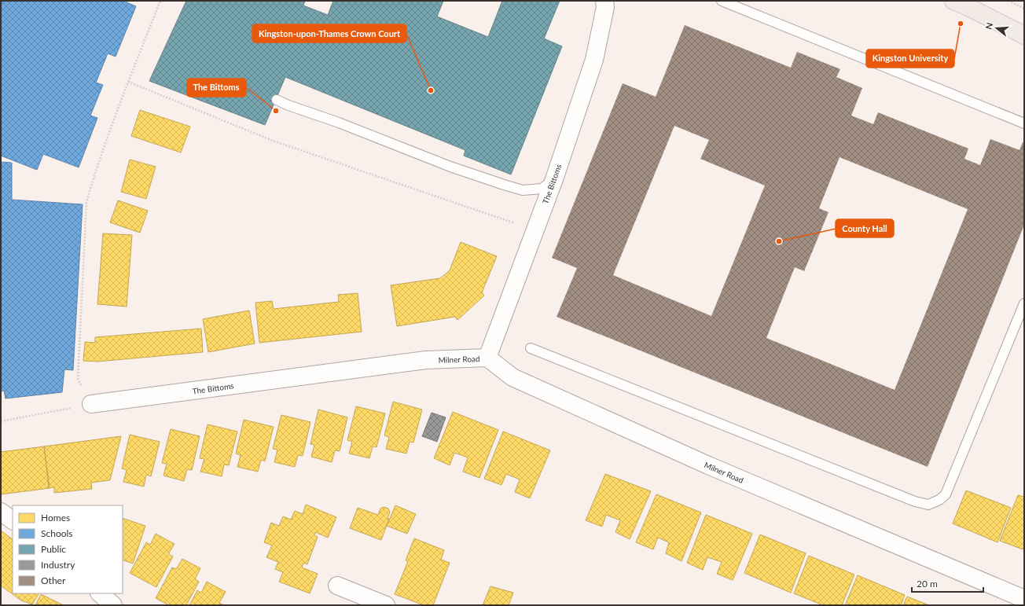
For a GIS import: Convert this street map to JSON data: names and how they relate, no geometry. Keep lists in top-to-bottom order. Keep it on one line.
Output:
{"streets":{"street":["The Bittoms","Milner Road"]},"crossings":[["The Bittoms","Milner Road"]],"places":["Kingston University","Kingston-upon-Thames Crown Court","The Bittoms","County Hall"],"legend":["Homes","Schools","Public","Industry","Other"],"scale_bar":"20 m","north":"left"}
